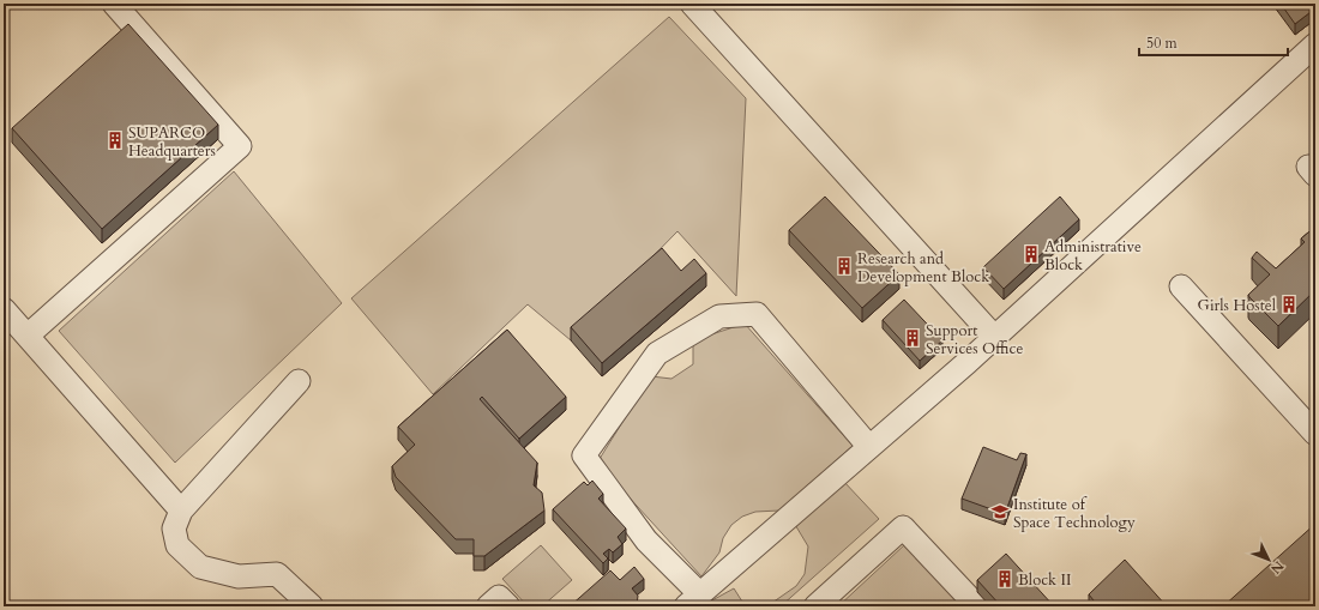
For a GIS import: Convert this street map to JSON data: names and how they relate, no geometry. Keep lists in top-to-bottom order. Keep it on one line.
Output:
{"places":{"building":["SUPARCO Headquarters","Administrative Block","Research and Development Block","Girls Hostel","Support Services Office","Block II"],"school or university":["Institute of Space Technology"]},"scale_bar":"50 m","north":"bottom right"}
